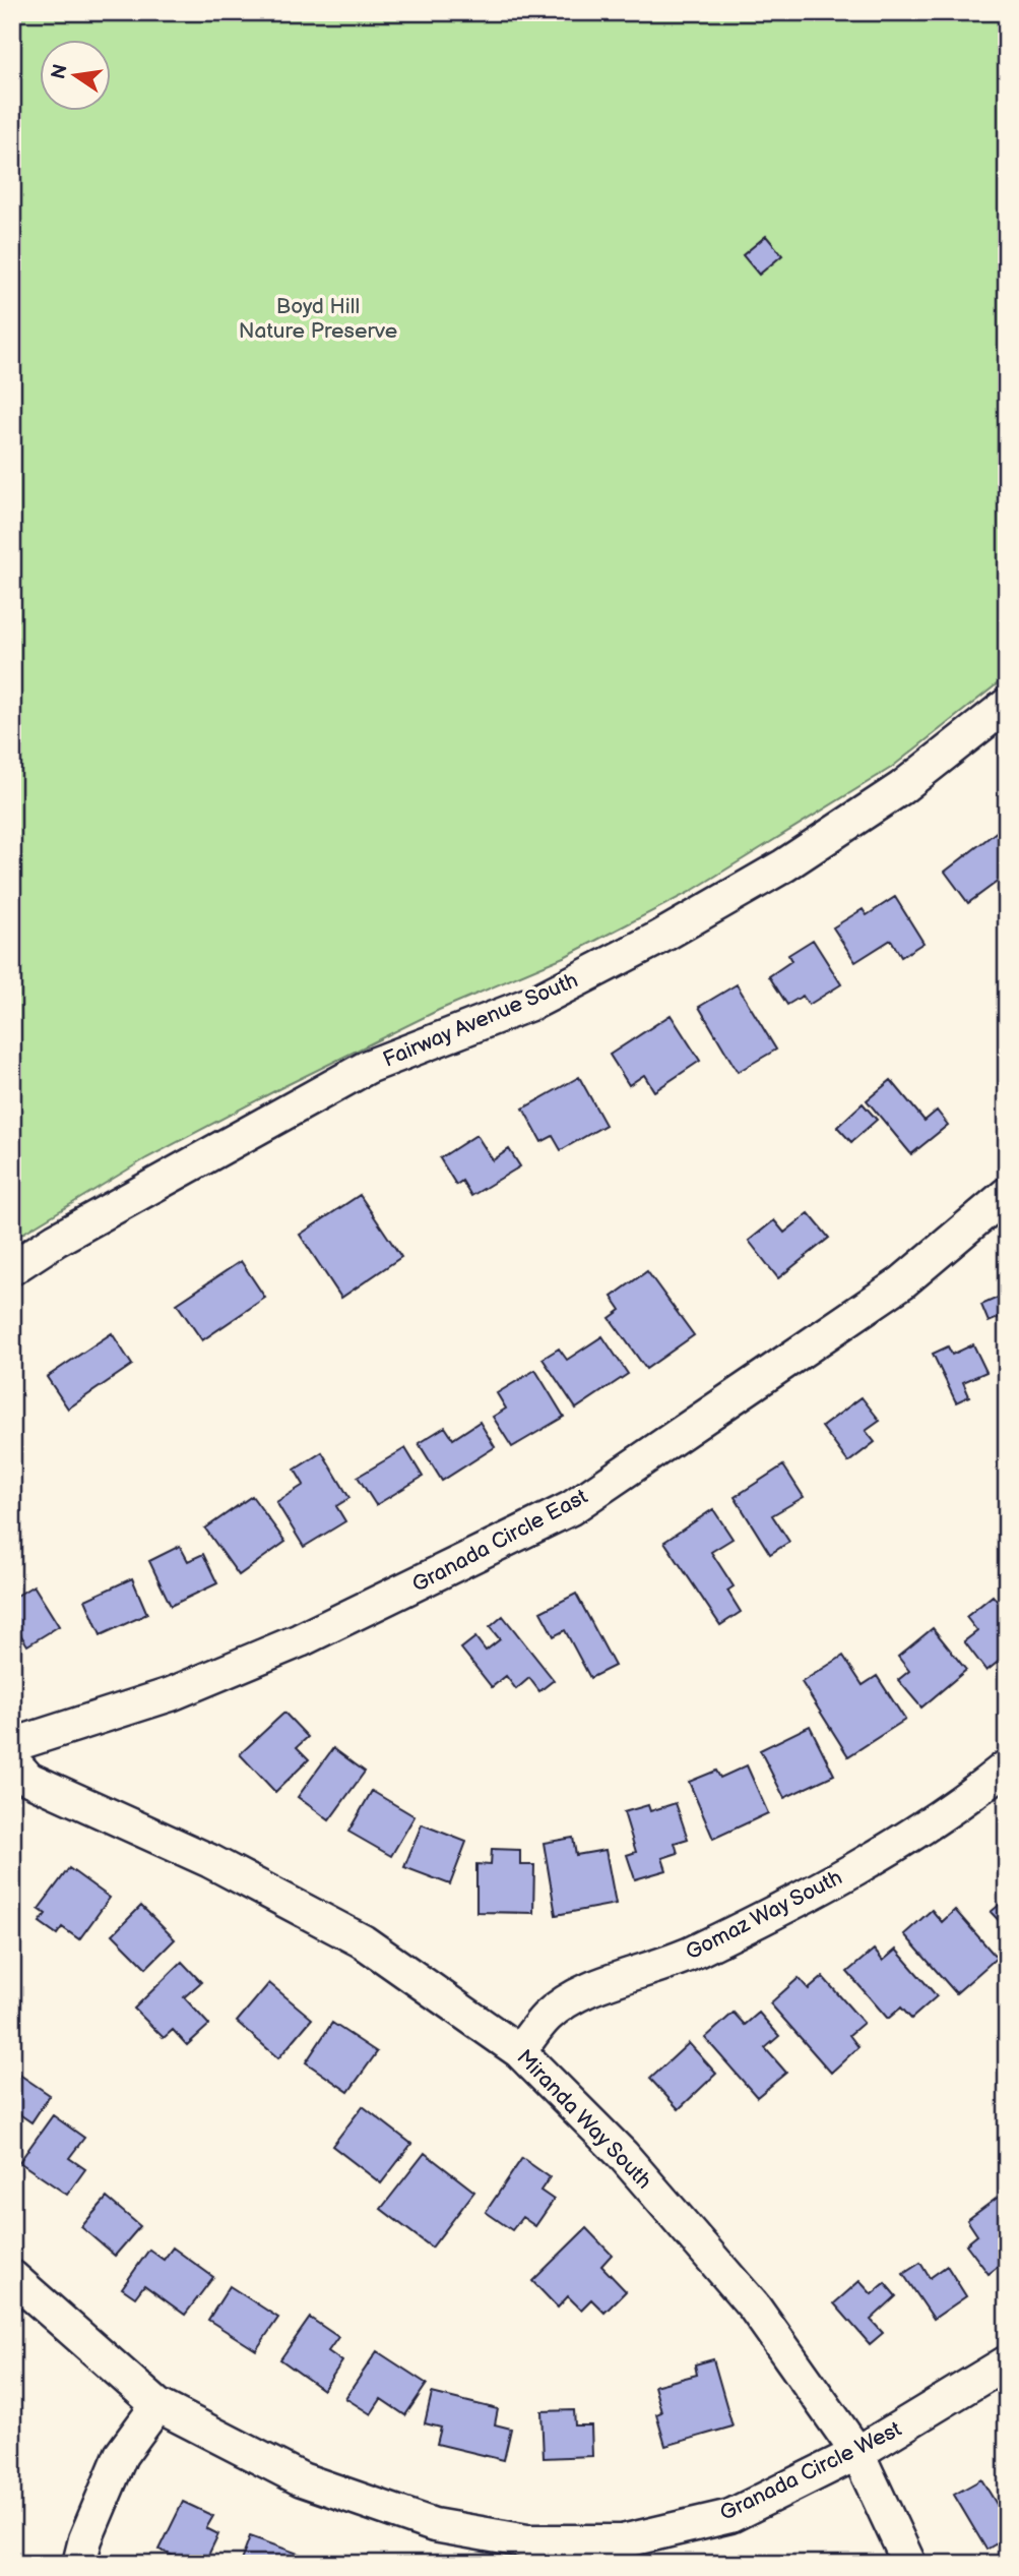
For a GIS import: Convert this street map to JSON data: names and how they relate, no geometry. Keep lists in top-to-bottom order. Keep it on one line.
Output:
{"streets":{"street":["Fairway Avenue South","Granada Circle East","Gomaz Way South","Miranda Way South","Granada Circle West"]},"crossings":[["Gomaz Way South","Miranda Way South"],["Miranda Way South","Granada Circle West"]],"parks":["Boyd Hill Nature Preserve"],"north":"left"}
